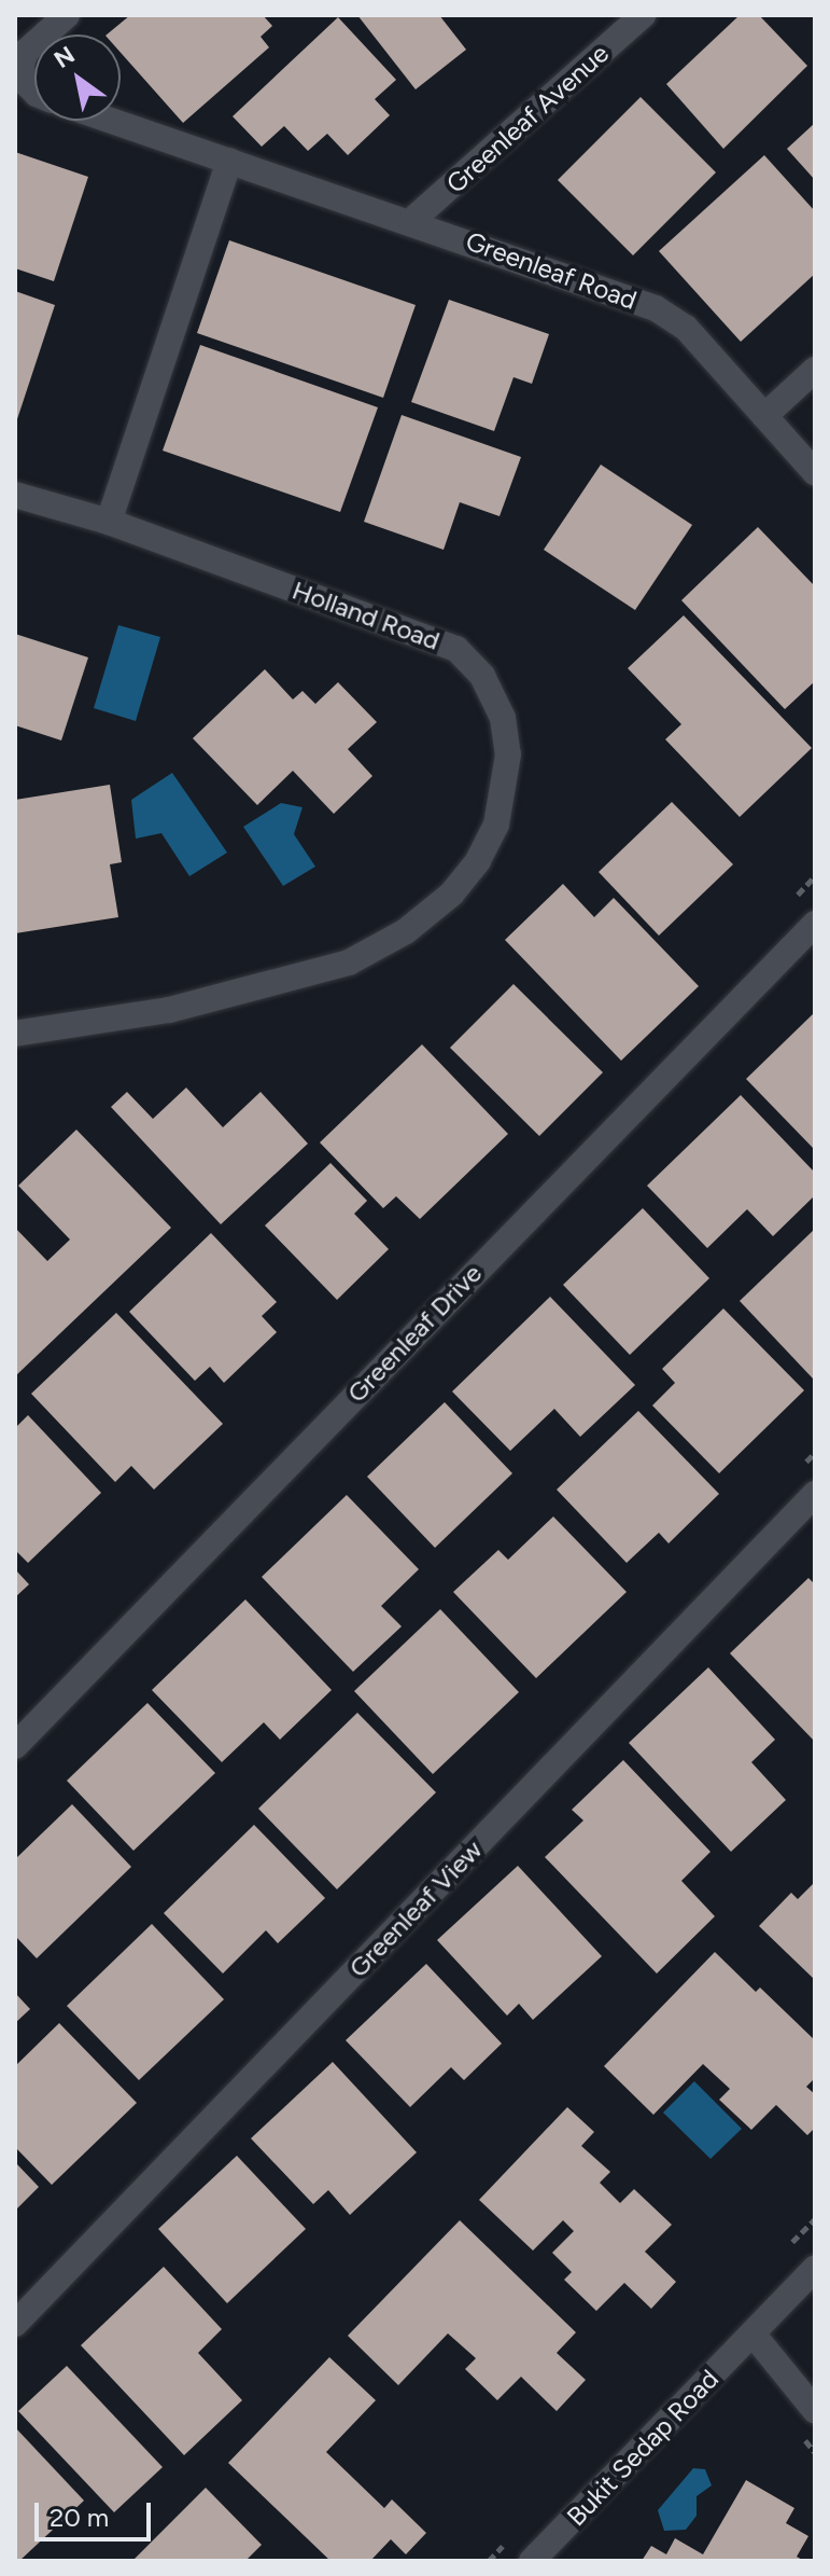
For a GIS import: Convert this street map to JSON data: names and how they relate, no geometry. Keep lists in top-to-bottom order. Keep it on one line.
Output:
{"streets":{"street":["Greenleaf Avenue","Greenleaf Road","Holland Road","Greenleaf Drive","Greenleaf View","Bukit Sedap Road"]},"crossings":[["Greenleaf Avenue","Greenleaf Road"]],"scale_bar":"20 m","north":"top left"}
